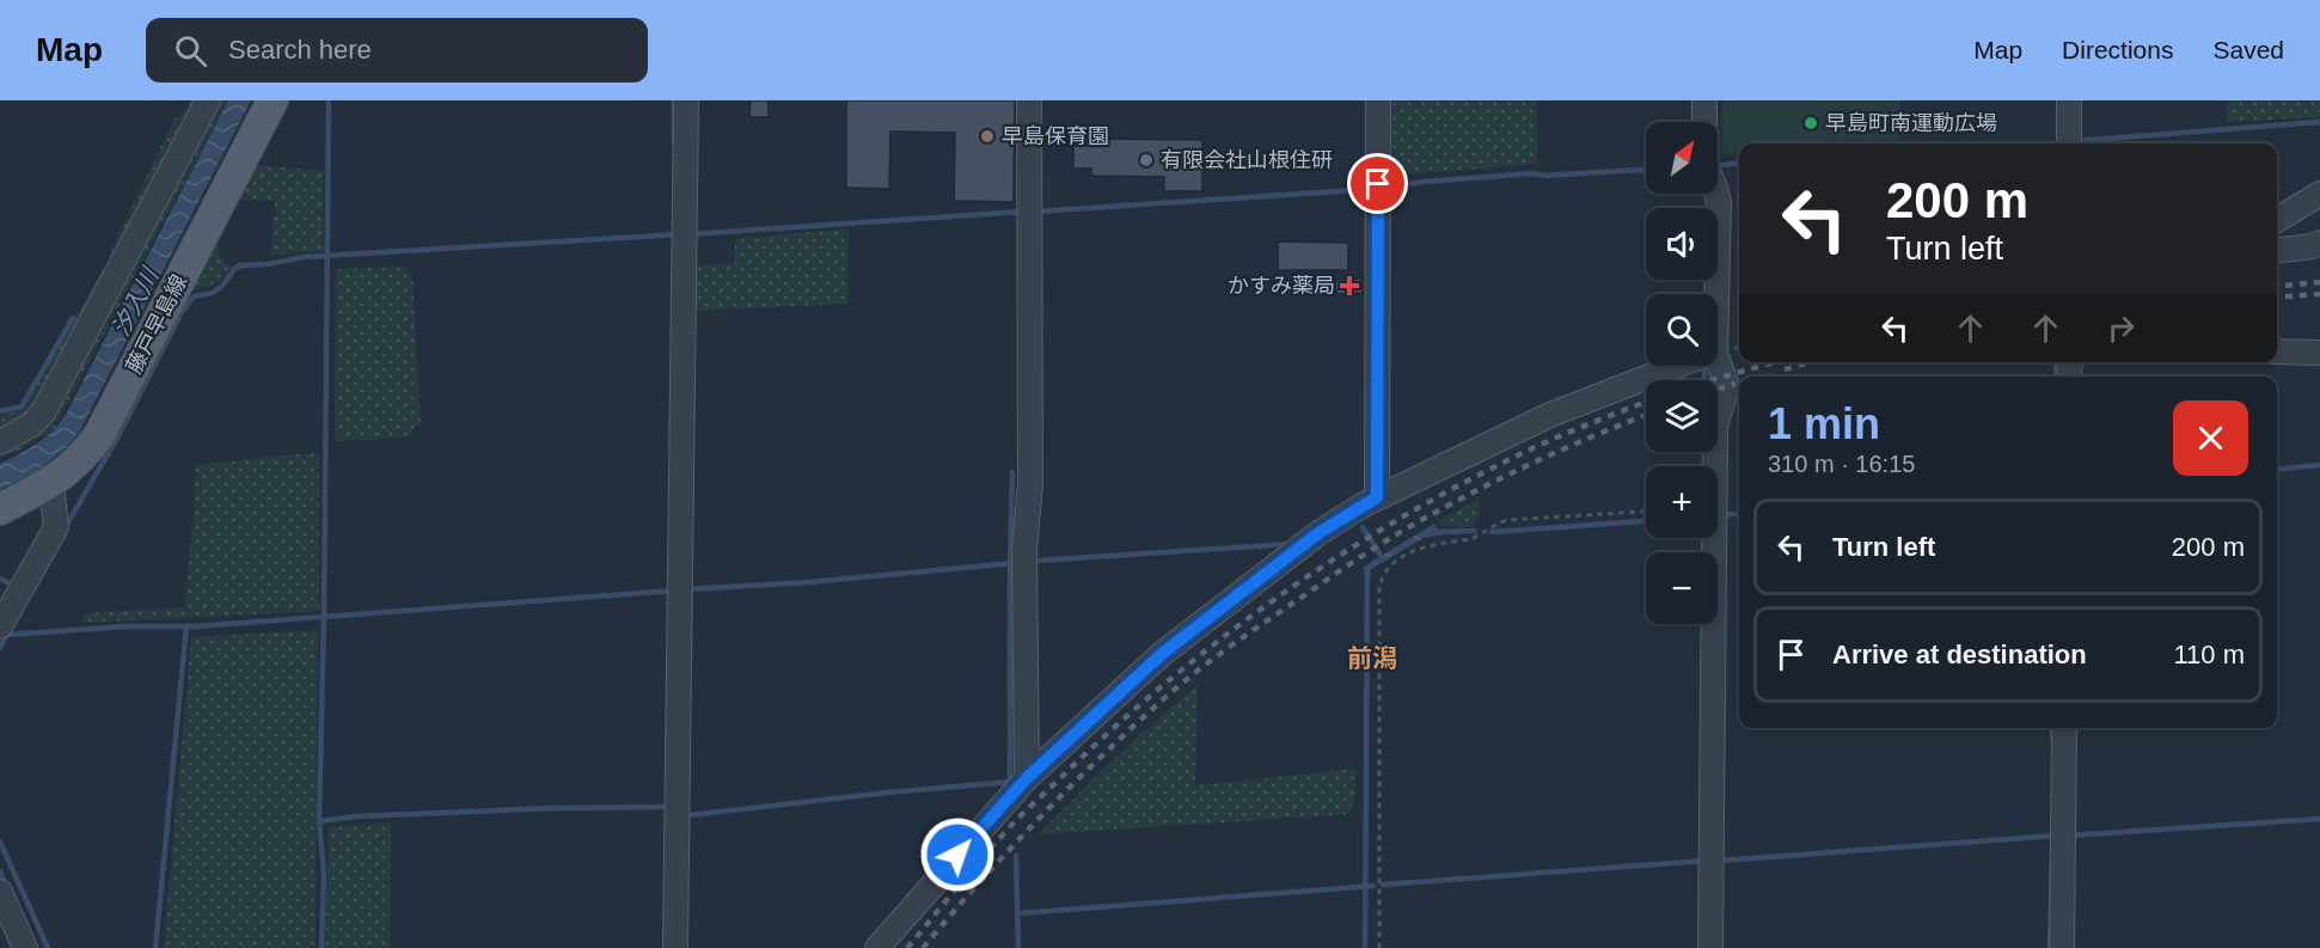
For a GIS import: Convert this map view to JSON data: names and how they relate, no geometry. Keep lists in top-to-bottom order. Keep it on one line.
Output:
{"streets":{"main road":["藤戸早島線"]},"districts":["前潟"],"water":["汐入川"],"places":{"other":["早島町南運動広場","早島保育園","有限会社山根住研"],"health":["かすみ薬局"]},"north":"top right","page":{"header":"Map","search":"Search here","nav":["Map","Directions","Saved"],"map_buttons":["+","−"],"turn":["200 m","Turn left"],"heading":["1 min","310 m · 16:15"],"list":[{"name":"Turn left","value":"200 m"},{"name":"Arrive at destination","value":"110 m"}]}}
